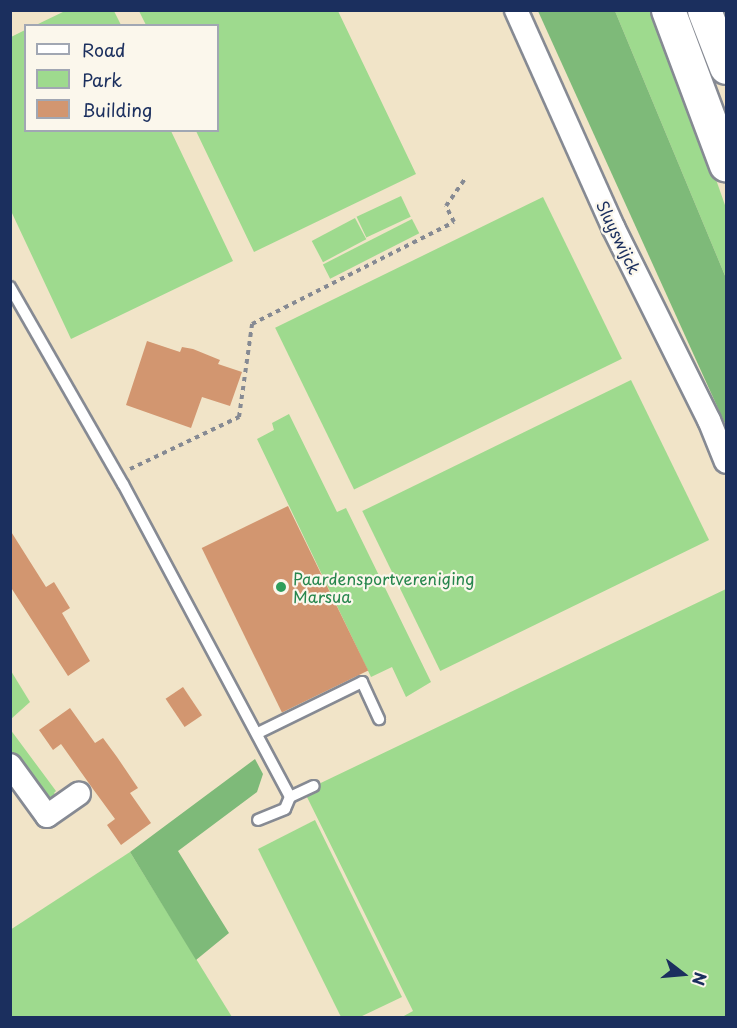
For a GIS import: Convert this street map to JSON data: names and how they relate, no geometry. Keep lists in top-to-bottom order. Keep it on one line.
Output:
{"streets":{"street":["Sluyswijck"]},"places":["Paardensportvereniging Marsua"],"legend":["Road","Park","Building"],"north":"right"}
